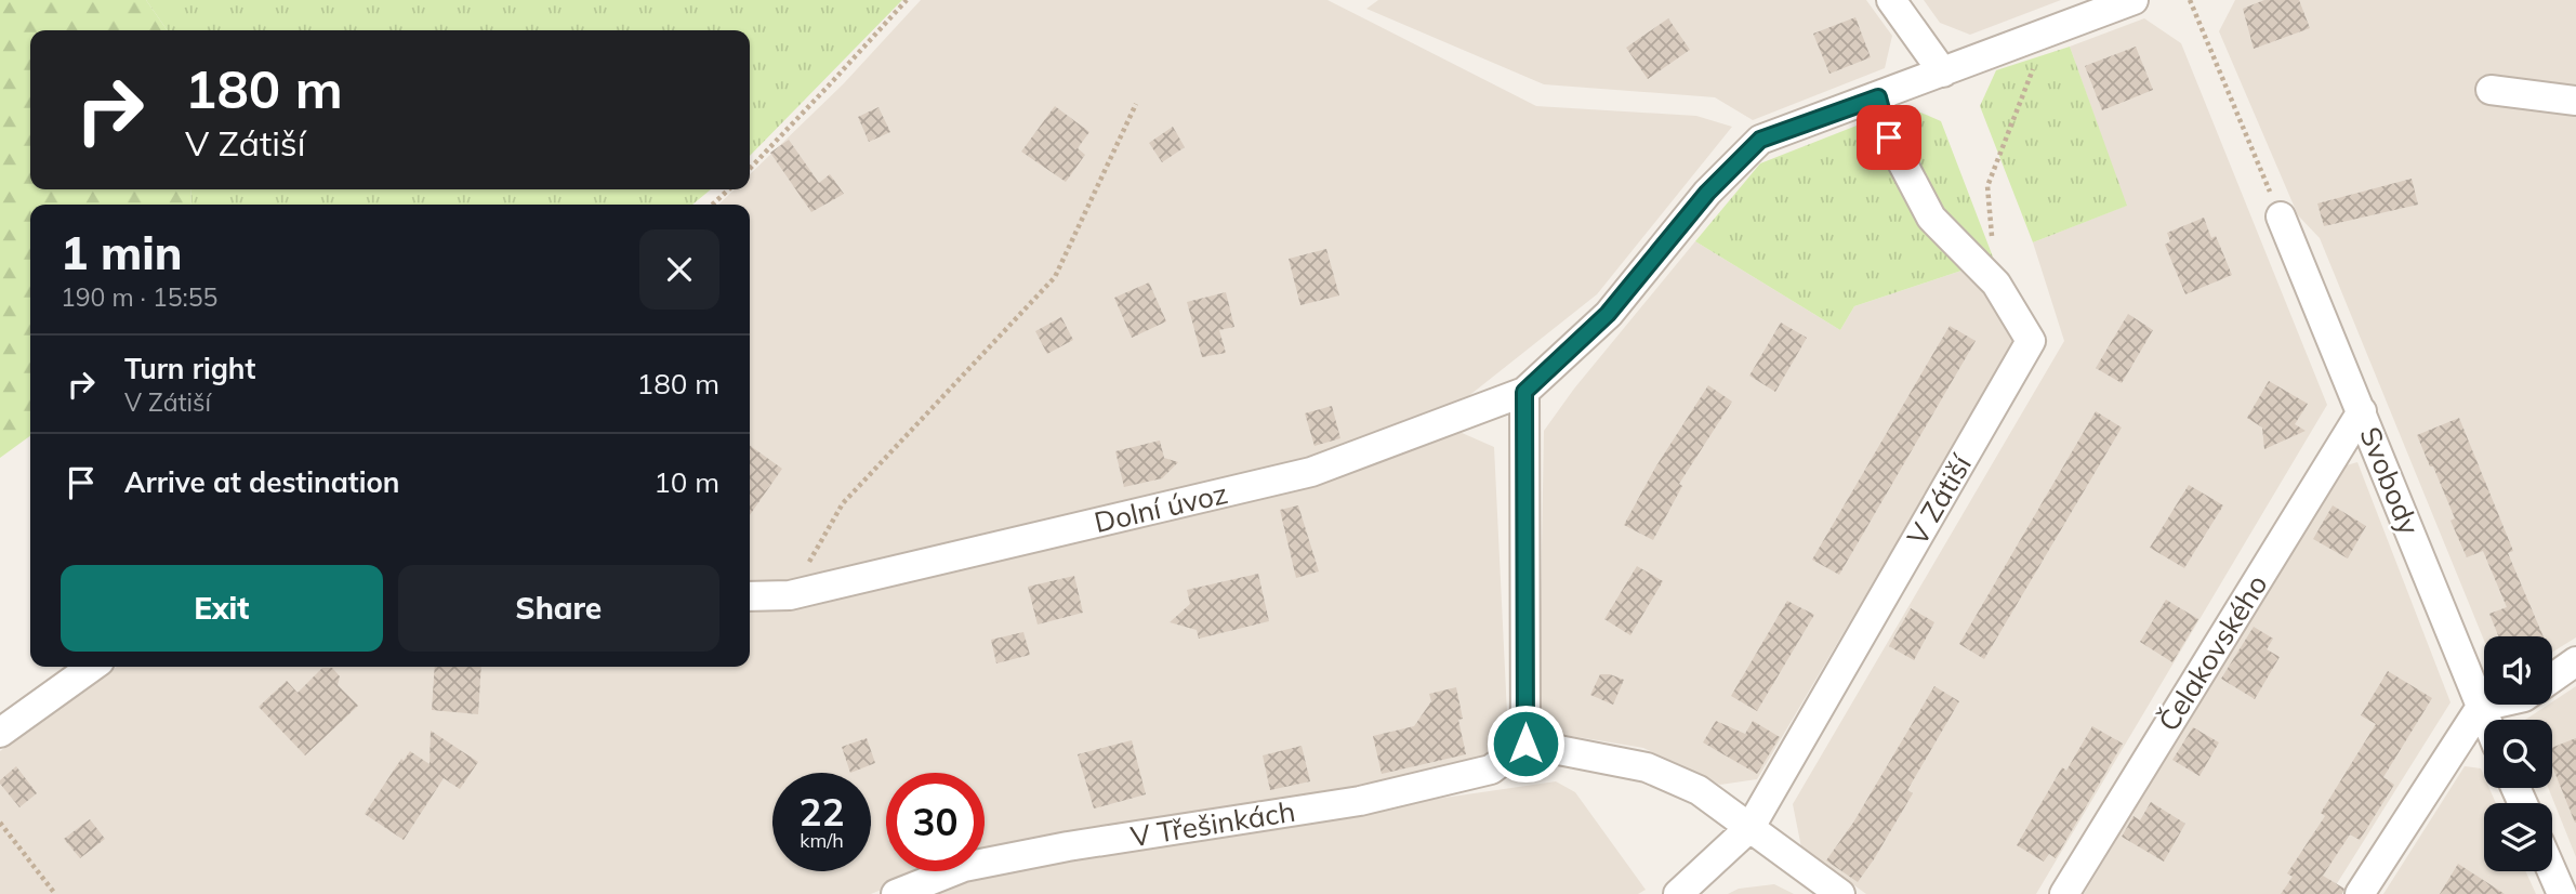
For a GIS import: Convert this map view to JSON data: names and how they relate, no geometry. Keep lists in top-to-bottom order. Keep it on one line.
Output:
{"streets":{"street":["Svobody","V Zátiší","Dolní úvoz","Čelakovského","V Třešinkách"]},"crossings":[["Svobody","Čelakovského"]],"page":{"turn":["180 m","V Zátiší"],"heading":["1 min","190 m · 15:55"],"list":[{"name":"Turn right","note":"V Zátiší","value":"180 m"},{"name":"Arrive at destination","value":"10 m"}],"buttons":["Exit","Share"],"speed":"22 km/h","limit":"30"}}
